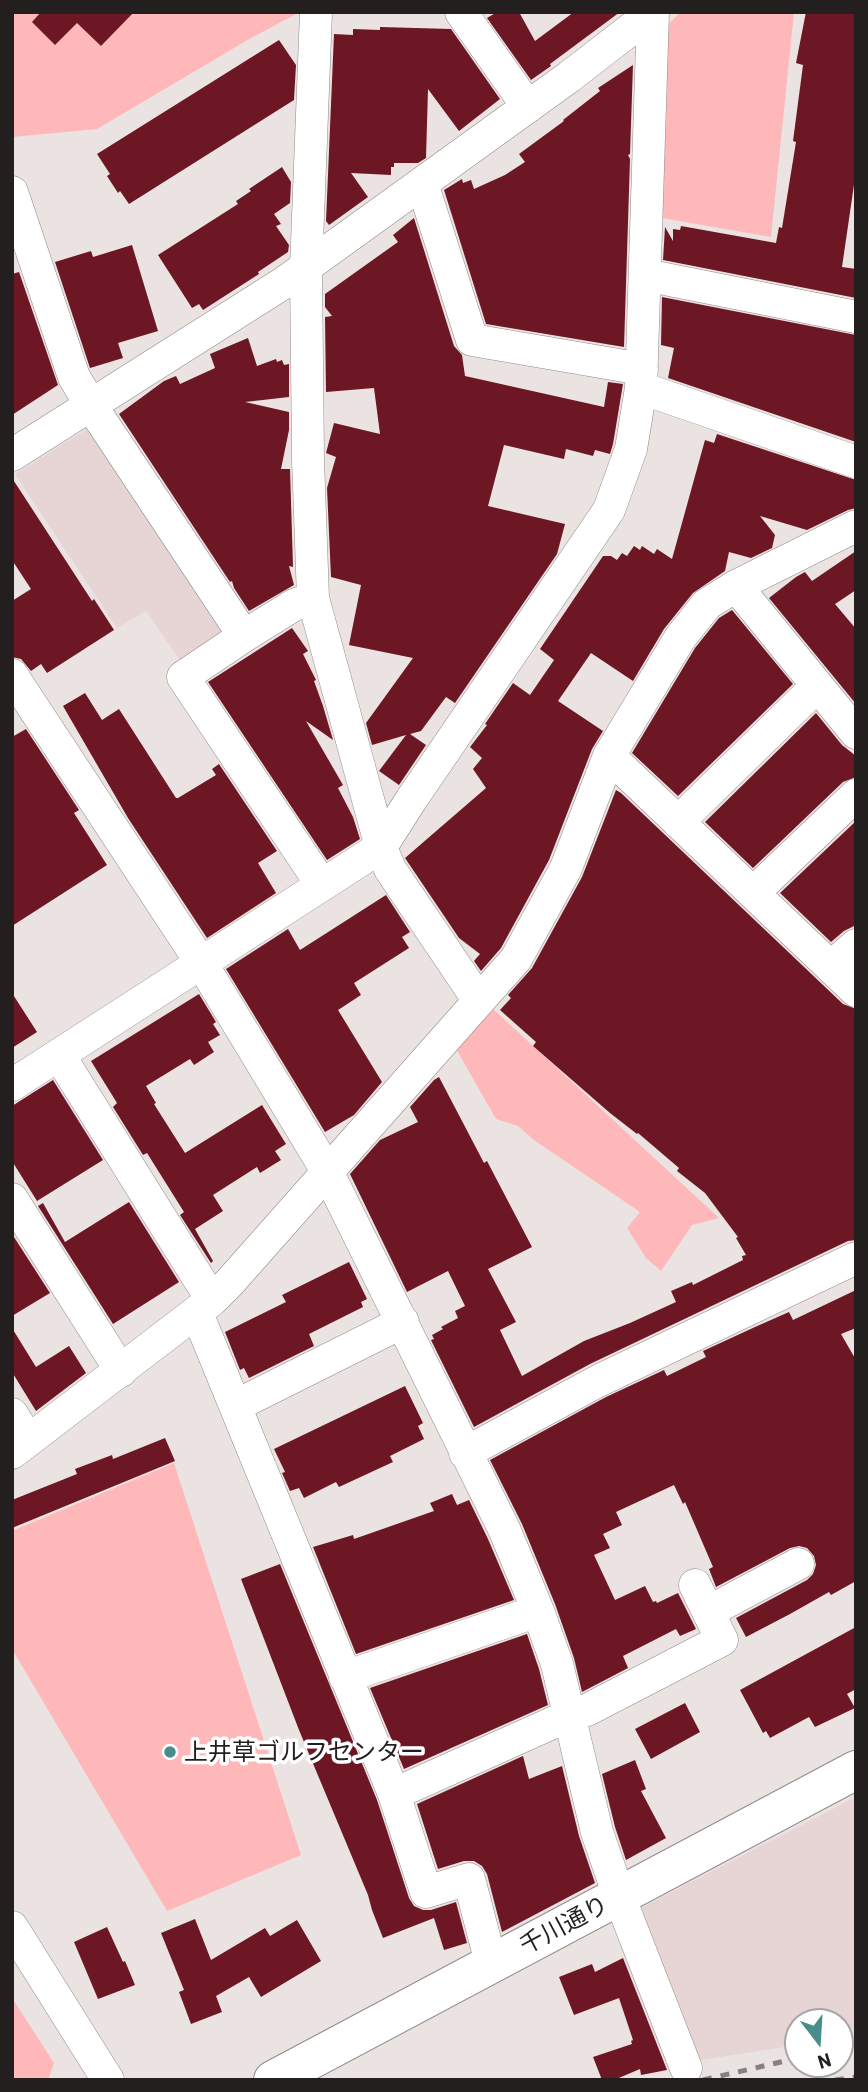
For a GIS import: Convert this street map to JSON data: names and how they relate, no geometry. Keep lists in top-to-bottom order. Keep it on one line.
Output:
{"streets":{"main road":["千川通り"]},"places":["上井草ゴルフセンター"],"north":"bottom"}
